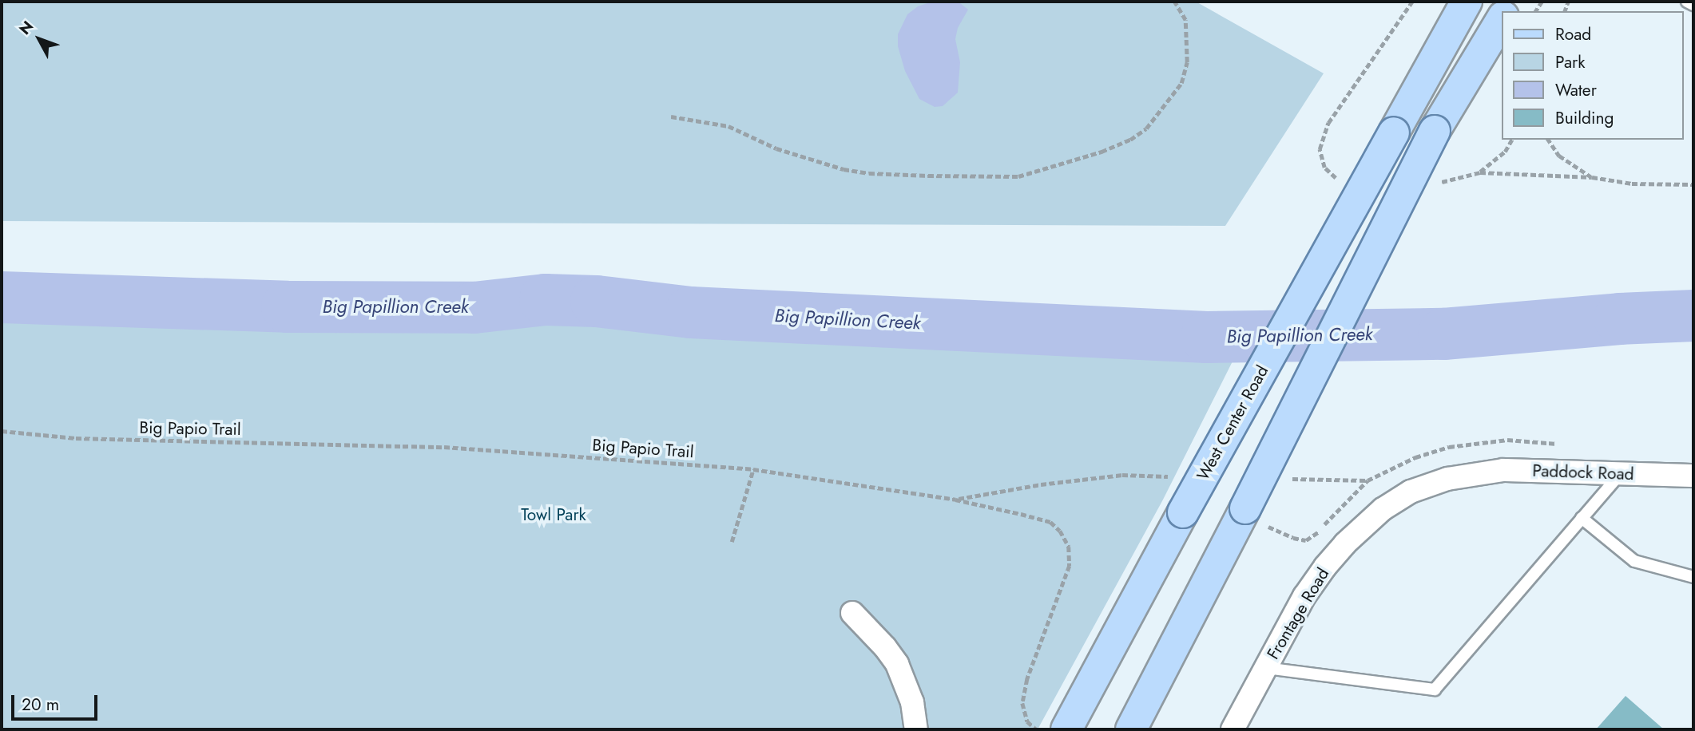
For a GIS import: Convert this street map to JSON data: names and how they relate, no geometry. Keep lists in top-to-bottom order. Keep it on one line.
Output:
{"streets":{"main road":["West Center Road"],"street":["Paddock Road","Frontage Road"],"path":["Big Papio Trail"]},"crossings":[["Paddock Road","Frontage Road"]],"water":["Big Papillion Creek"],"parks":["Towl Park"],"legend":["Road","Park","Water","Building"],"scale_bar":"20 m","north":"top left"}
